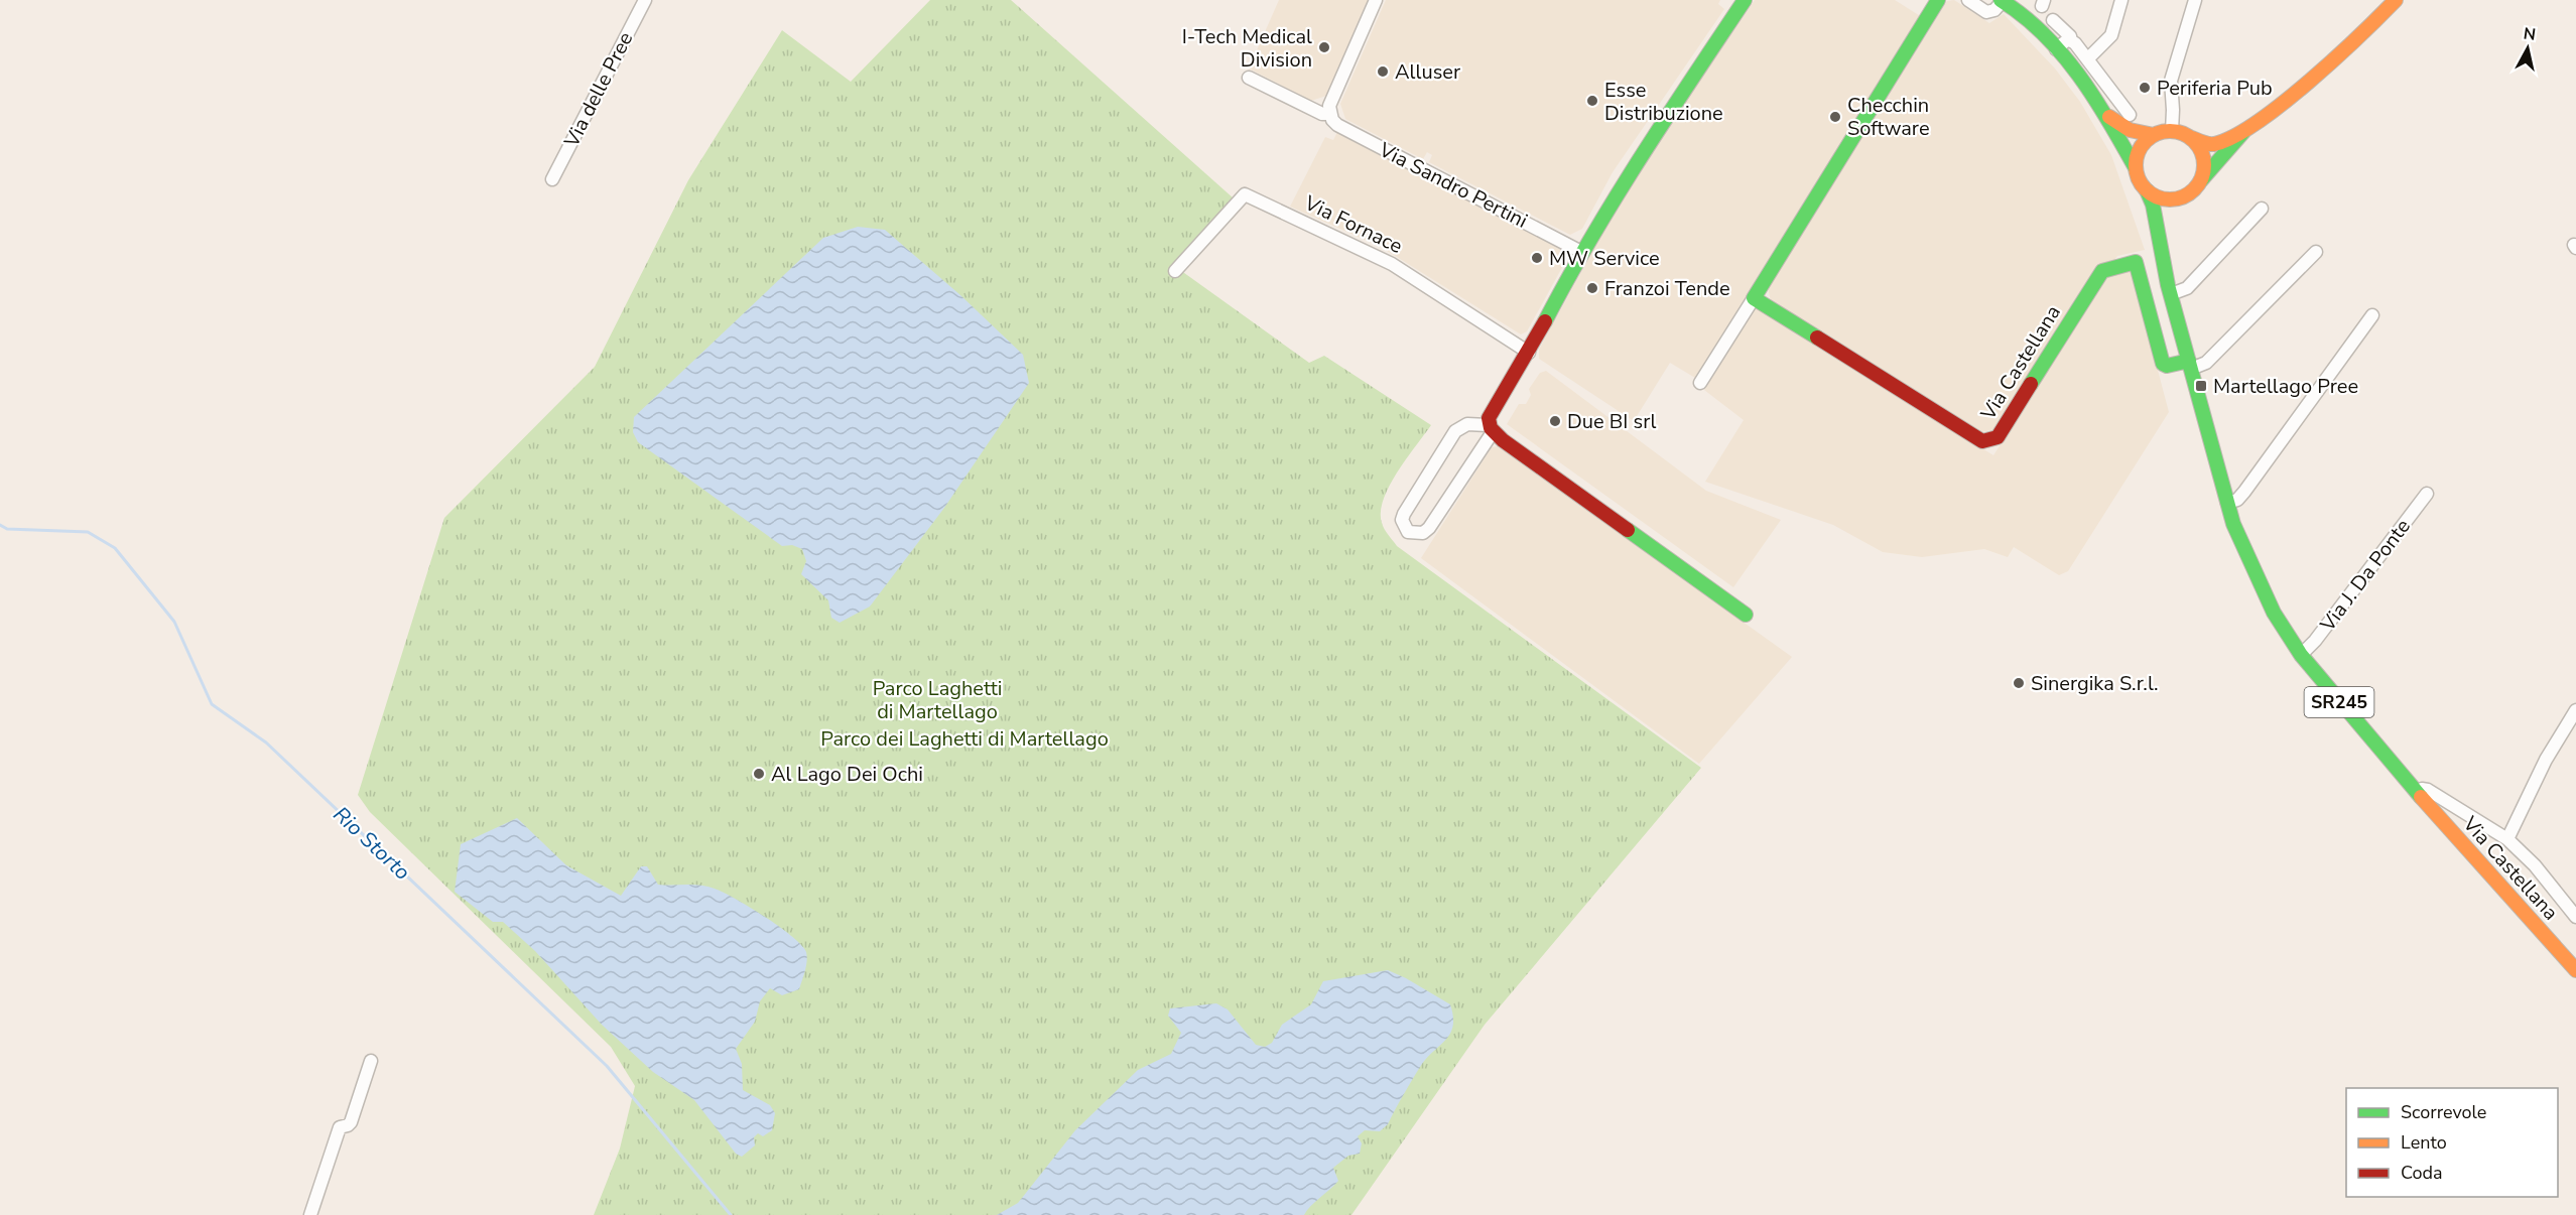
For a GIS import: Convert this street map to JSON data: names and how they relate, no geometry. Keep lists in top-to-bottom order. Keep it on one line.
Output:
{"streets":{"street":["Via delle Pree","Via Sandro Pertini","Via Fornace","Via Castellana","Via J. Da Ponte","SR245"]},"crossings":[["Via Castellana","Via J. Da Ponte"]],"water":["Rio Storto"],"parks":["Parco Laghetti di Martellago","Parco dei Laghetti di Martellago"],"places":{"other":["I-Tech Medical Division","Alluser","Periferia Pub","Esse Distribuzione","Checchin Software","MW Service","Franzoi Tende","Due BI srl","Sinergika S.r.l.","Al Lago Dei Ochi"],"transit":["Martellago Pree"]},"legend":["Scorrevole","Lento","Coda"],"north":"top"}
